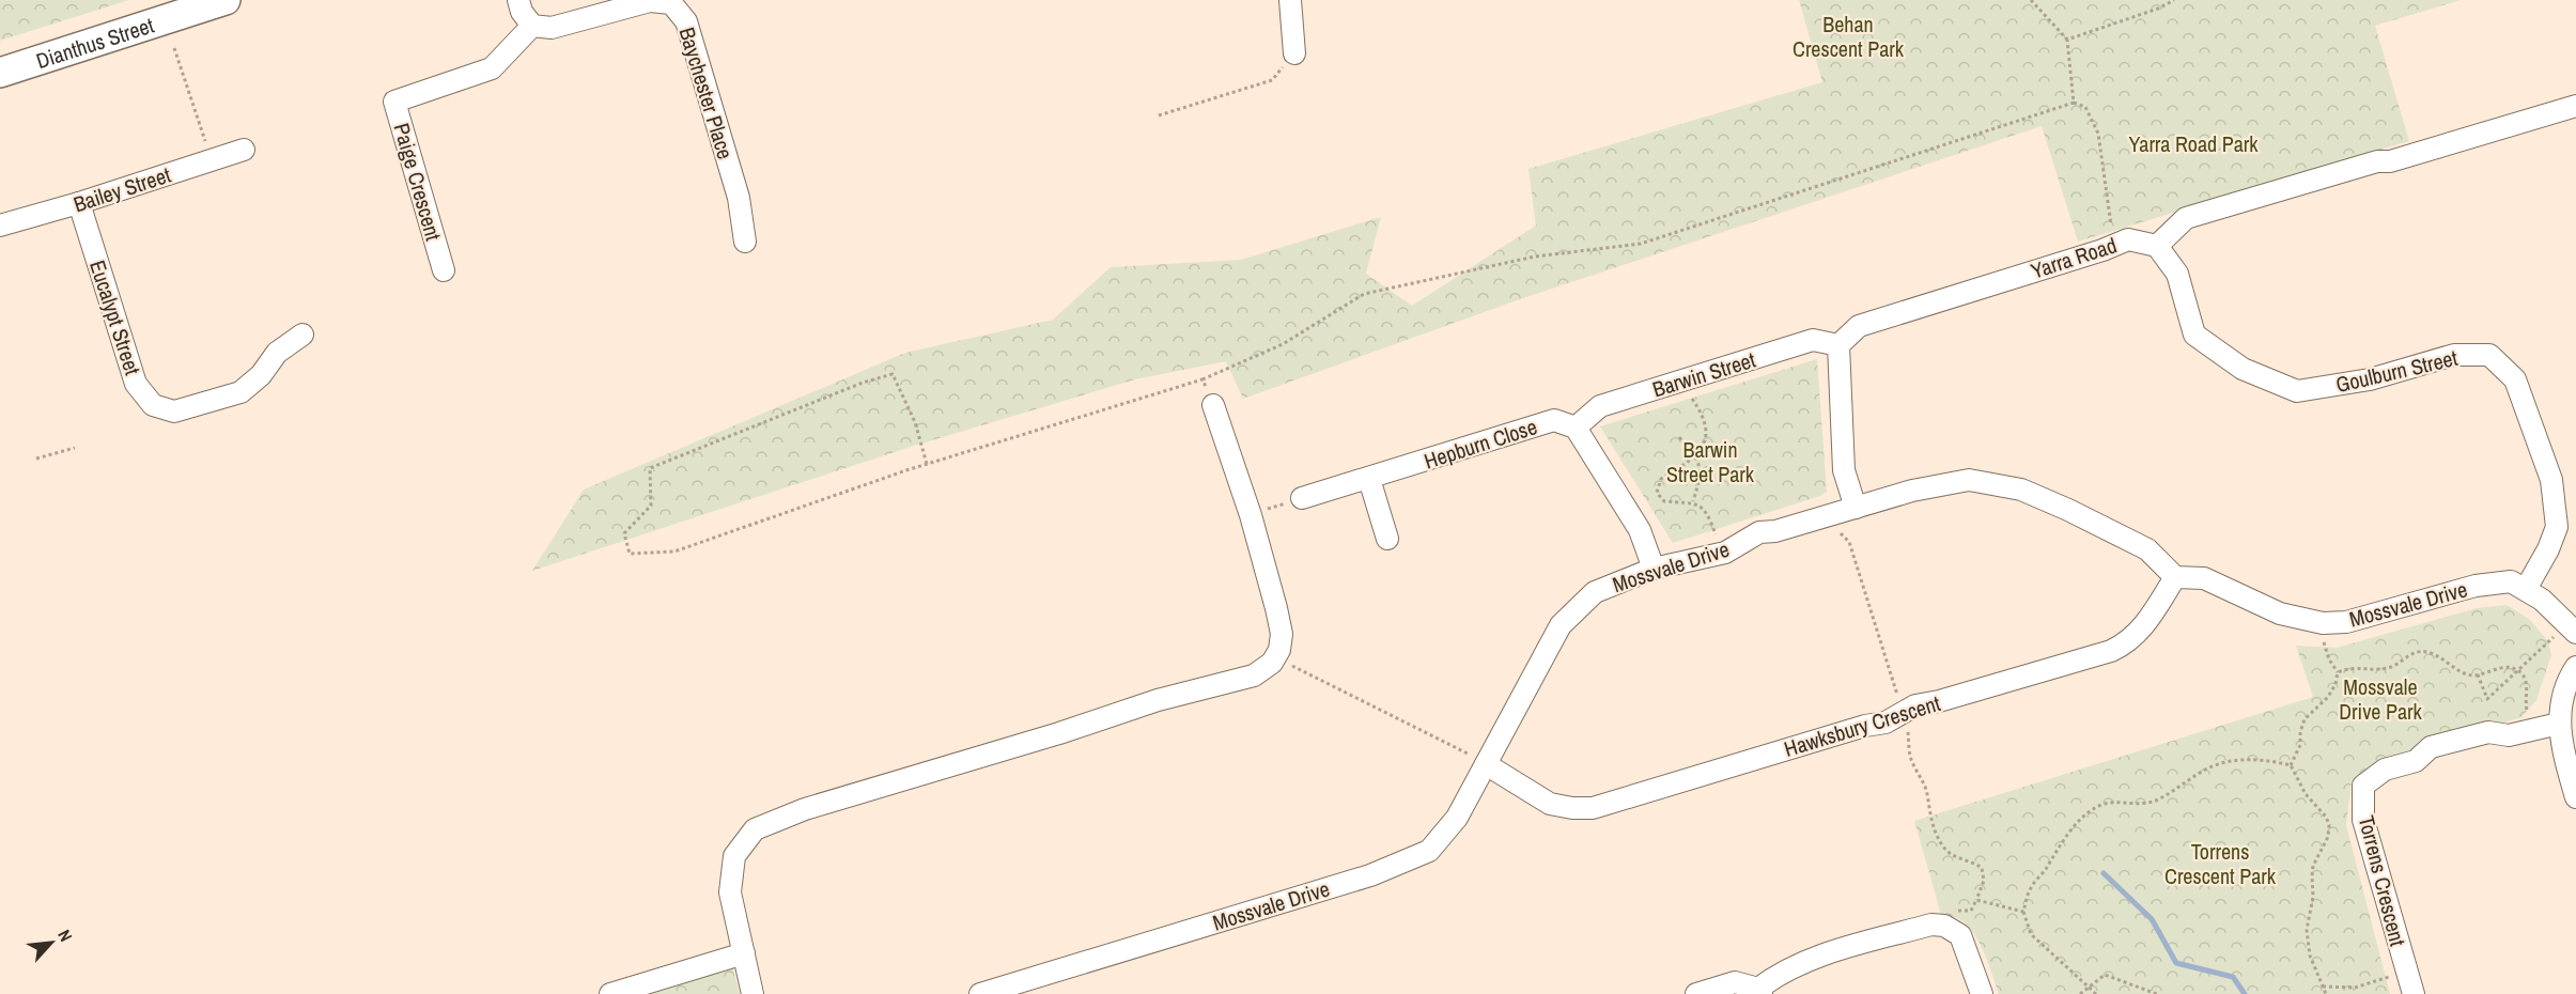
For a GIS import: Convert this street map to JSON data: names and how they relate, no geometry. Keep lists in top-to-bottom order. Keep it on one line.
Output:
{"streets":{"street":["Dianthus Street","Baychester Place","Paige Crescent","Bailey Street","Yarra Road","Eucalypt Street","Goulburn Street","Barwin Street","Hepburn Close","Mossvale Drive","Hawksbury Crescent","Torrens Crescent"]},"crossings":[["Baychester Place","Paige Crescent"],["Bailey Street","Eucalypt Street"],["Yarra Road","Goulburn Street"],["Yarra Road","Barwin Street"],["Goulburn Street","Mossvale Drive"],["Barwin Street","Hepburn Close"],["Mossvale Drive","Hawksbury Crescent"]],"parks":["Behan Crescent Park","Yarra Road Park","Barwin Street Park","Mossvale Drive Park","Torrens Crescent Park"],"north":"top right"}
